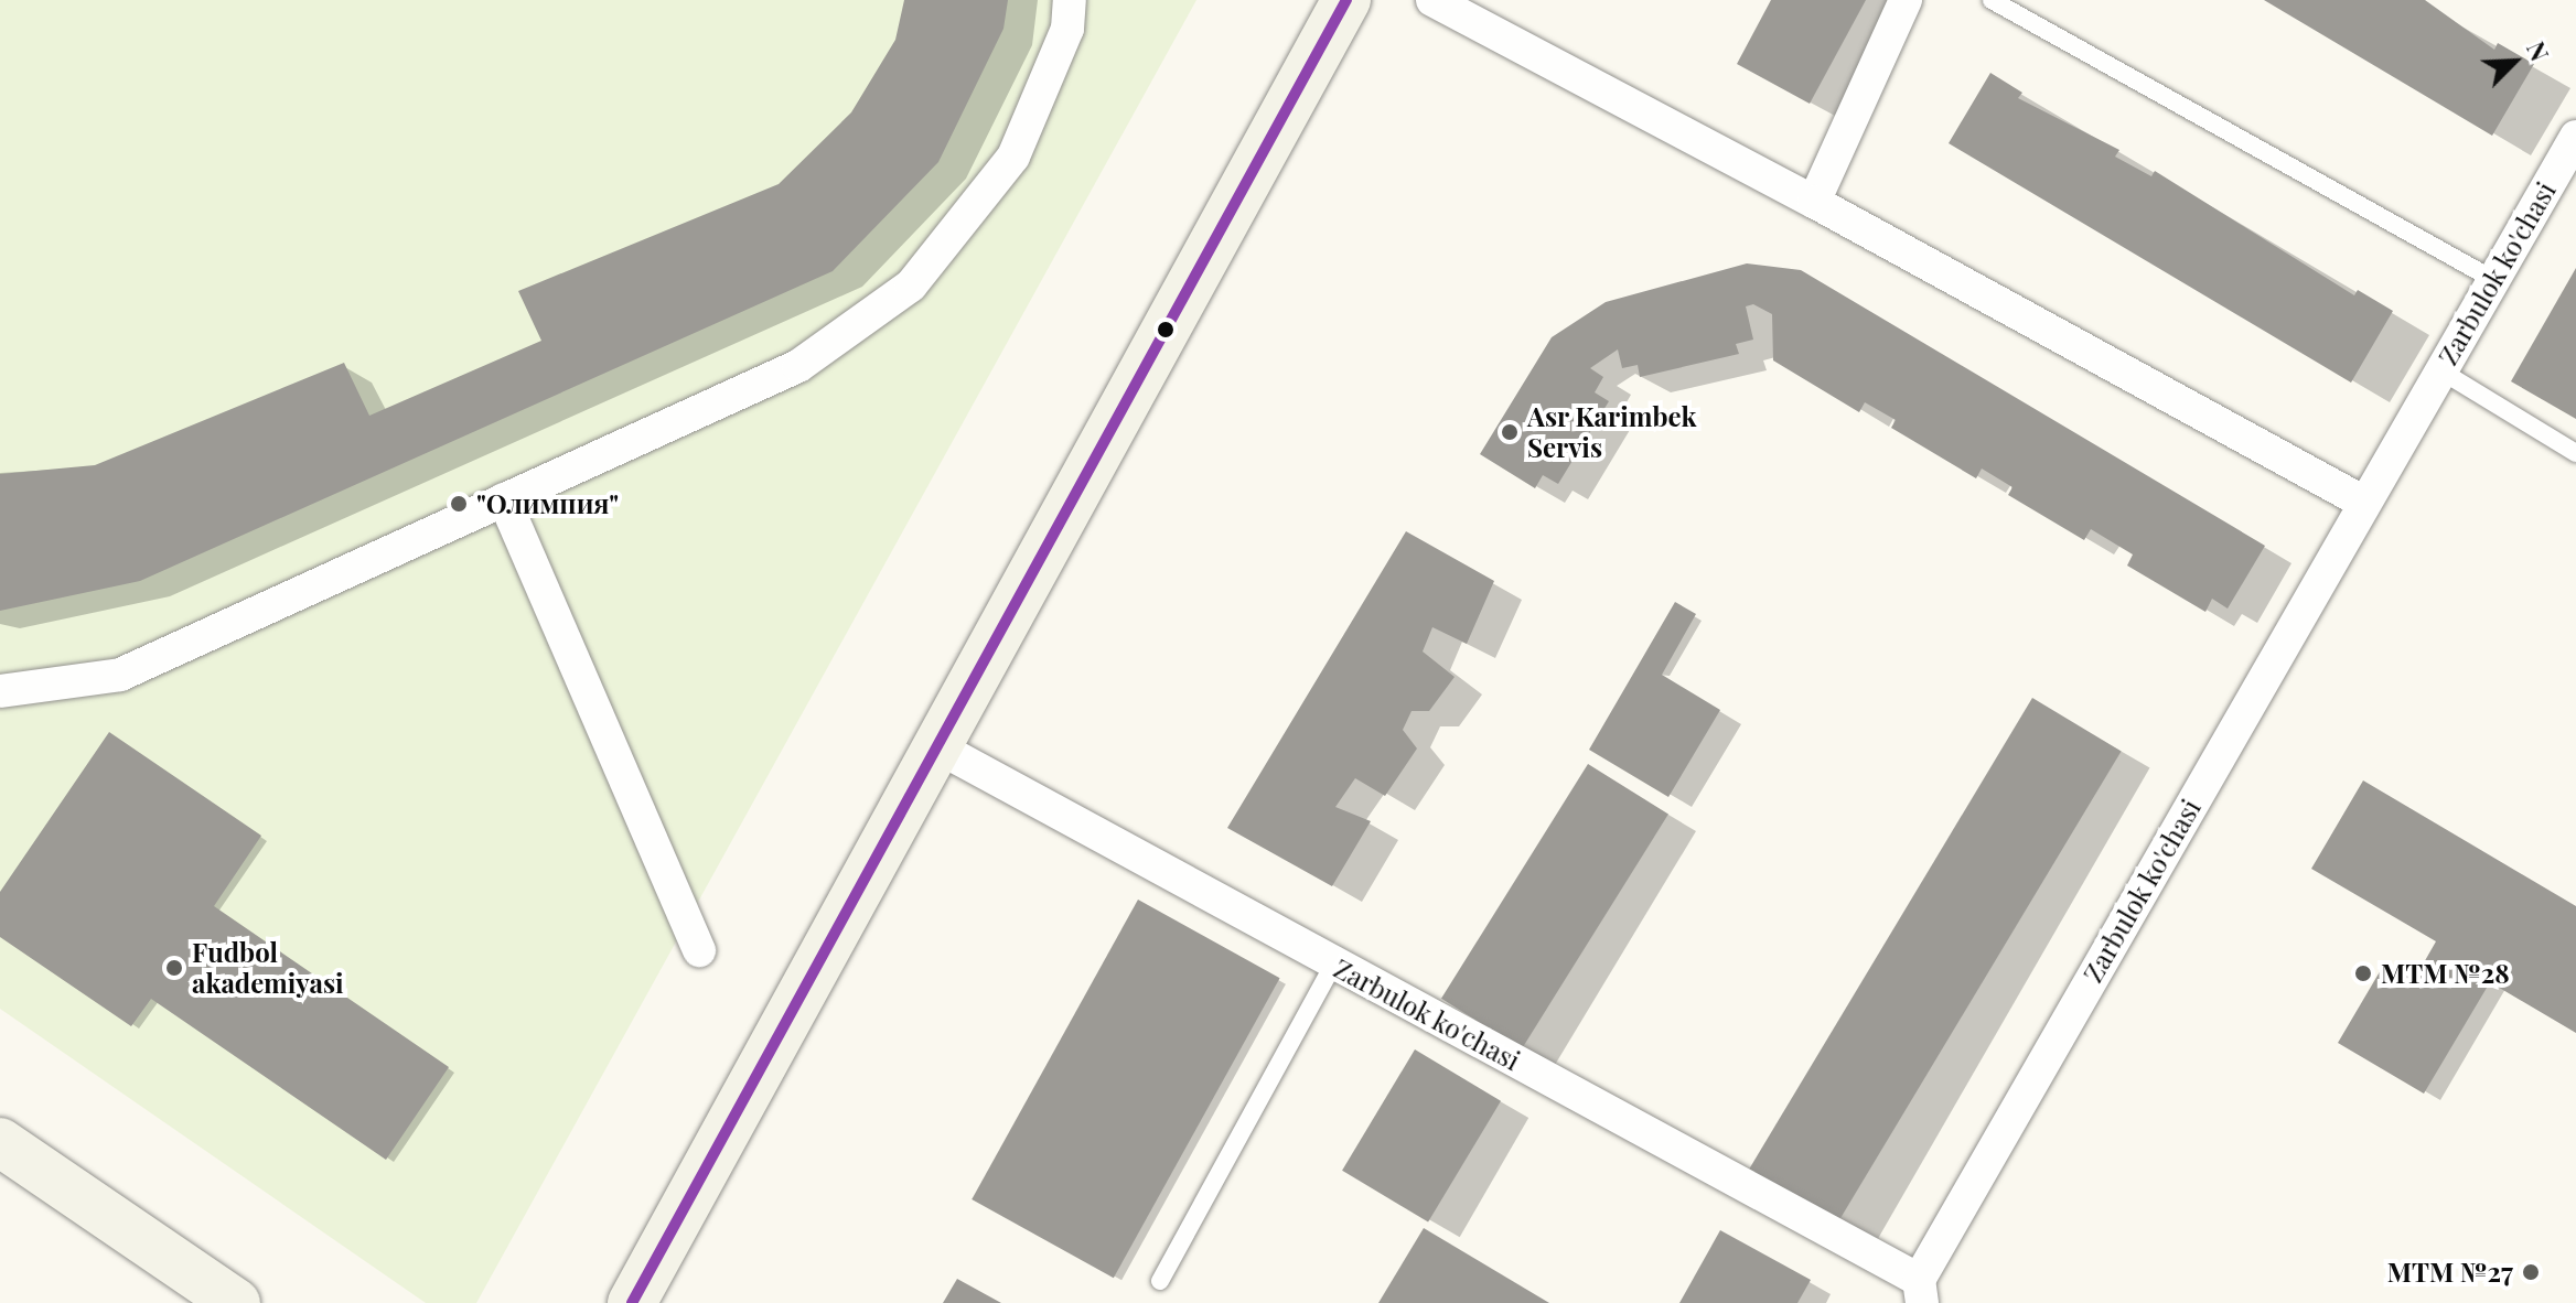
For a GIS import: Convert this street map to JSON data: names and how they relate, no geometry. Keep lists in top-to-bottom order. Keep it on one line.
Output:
{"streets":{"street":["Zarbulok ko'chasi"]},"places":["Asr Karimbek Servis","\"Олимпия\"","Fudbol akademiyasi","MTM №28","MTM №27"],"north":"top right"}
